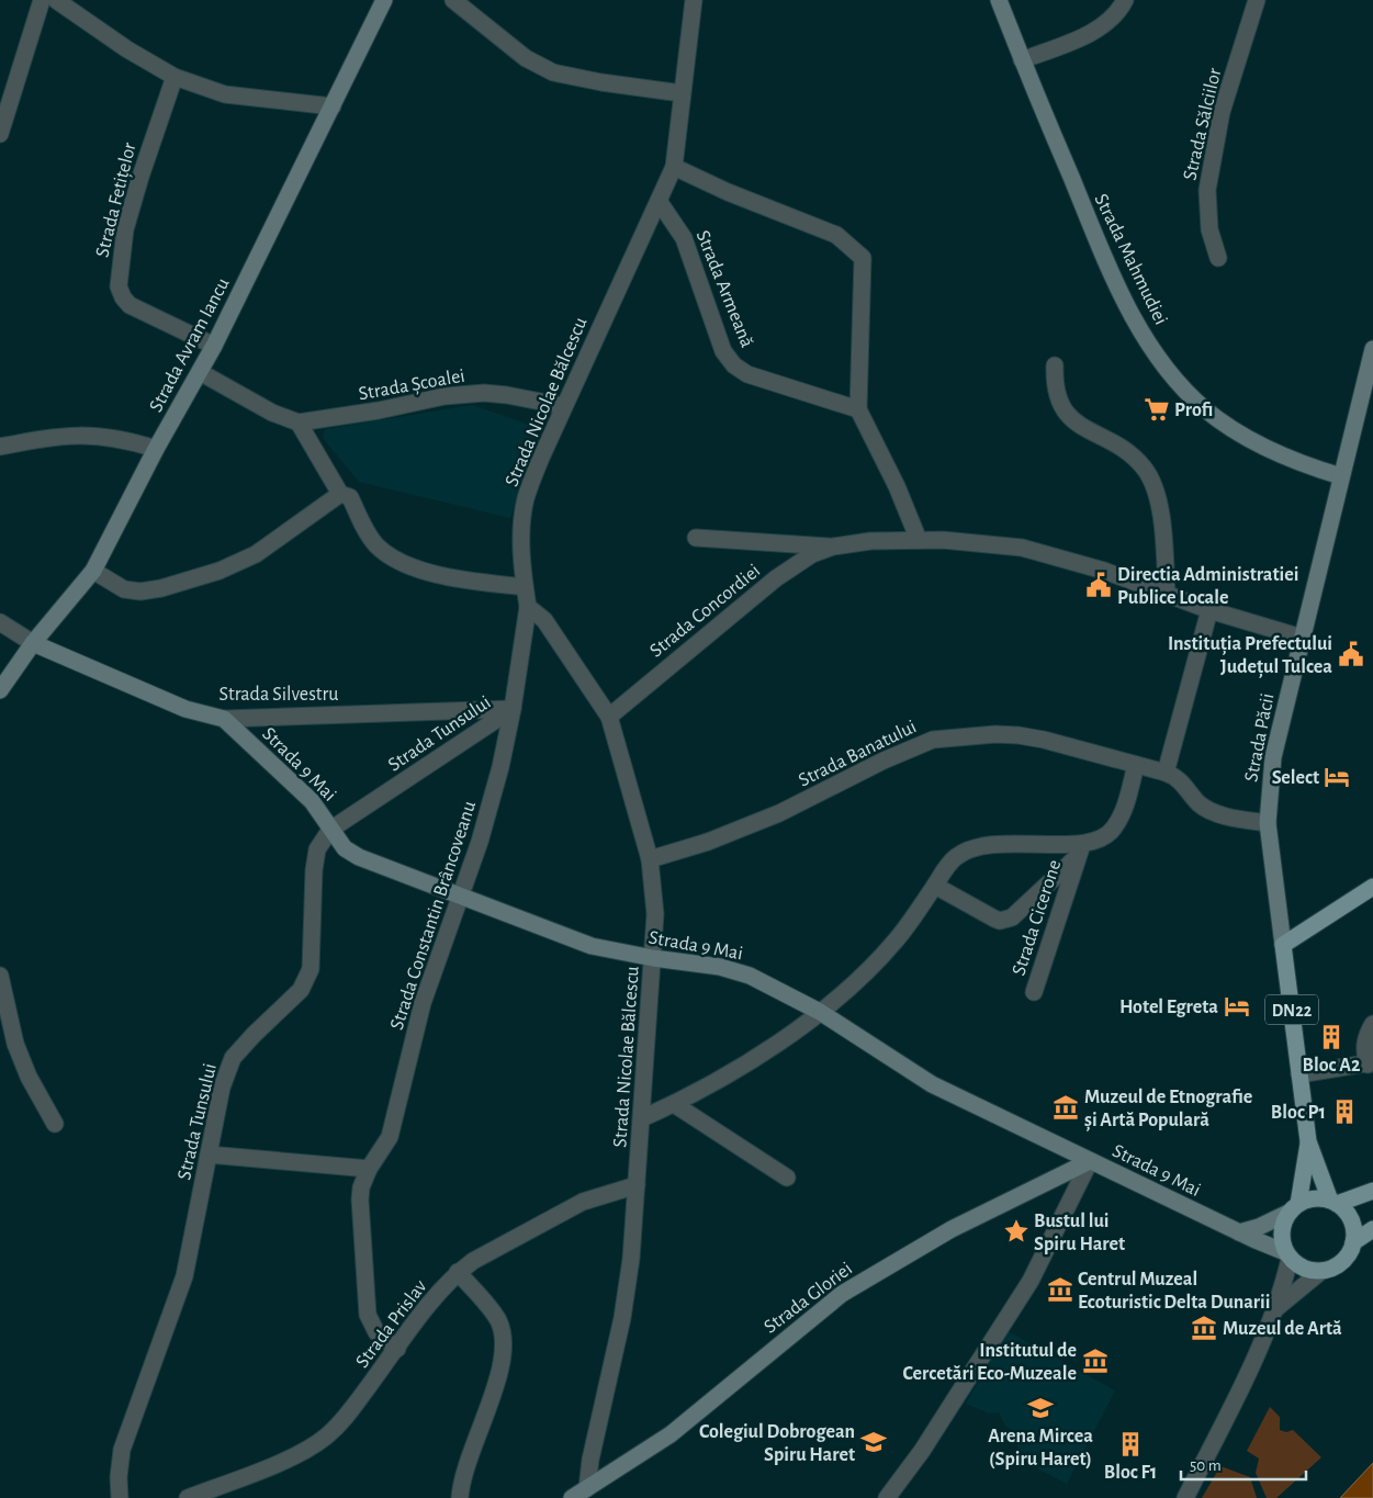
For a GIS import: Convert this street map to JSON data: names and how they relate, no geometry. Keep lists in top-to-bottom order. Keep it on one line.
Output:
{"streets":{"main road":["Strada Păcii","DN22"],"street":["Strada Sălciilor","Strada Fetițelor","Strada Mahmudiei","Strada Armeană","Strada Avram Iancu","Strada Școalei","Strada Nicolae Bălcescu","Strada Concordiei","Strada Silvestru","Strada Tunsului","Strada Banatului","Strada 9 Mai","Strada Constantin Brâncoveanu","Strada Cicerone","Strada Gloriei","Strada Prislav"]},"crossings":[["Strada Fetițelor","Strada Avram Iancu"],["Strada Mahmudiei","Strada Păcii"],["Strada Armeană","Strada Nicolae Bălcescu"],["Strada Avram Iancu","Strada Silvestru"],["Strada Școalei","Strada Nicolae Bălcescu"],["Strada Nicolae Bălcescu","Strada Concordiei"],["Strada Nicolae Bălcescu","Strada Banatului"],["Strada Nicolae Bălcescu","Strada 9 Mai"],["Strada Nicolae Bălcescu","Strada Constantin Brâncoveanu"],["Strada Nicolae Bălcescu","Strada Gloriei"],["Strada Nicolae Bălcescu","Strada Prislav"],["Strada Concordiei","Strada Păcii"],["Strada Silvestru","Strada Tunsului"],["Strada Silvestru","Strada 9 Mai"],["Strada Silvestru","Strada Constantin Brâncoveanu"],["Strada Tunsului","Strada 9 Mai"],["Strada Tunsului","Strada Constantin Brâncoveanu"],["Strada Păcii","Strada Banatului"],["Strada Păcii","Strada 9 Mai"],["Strada 9 Mai","Strada Constantin Brâncoveanu"],["Strada 9 Mai","Strada Gloriei"],["Strada Constantin Brâncoveanu","Strada Prislav"]],"places":{"supermarket":["Profi"],"public building":["Directia Administratiei Publice Locale","Instituția Prefectului Județul Tulcea"],"hotel":["Select","Hotel Egreta"],"building":["Bloc A2","Bloc P1","Bloc F1"],"museum":["Muzeul de Etnografie și Artă Populară","Centrul Muzeal Ecoturistic Delta Dunarii","Muzeul de Artă","Institutul de Cercetări Eco-Muzeale"],"place":["Bustul lui Spiru Haret"],"school or university":["Arena Mircea (Spiru Haret)","Colegiul Dobrogean Spiru Haret"]},"scale_bar":"50 m"}
